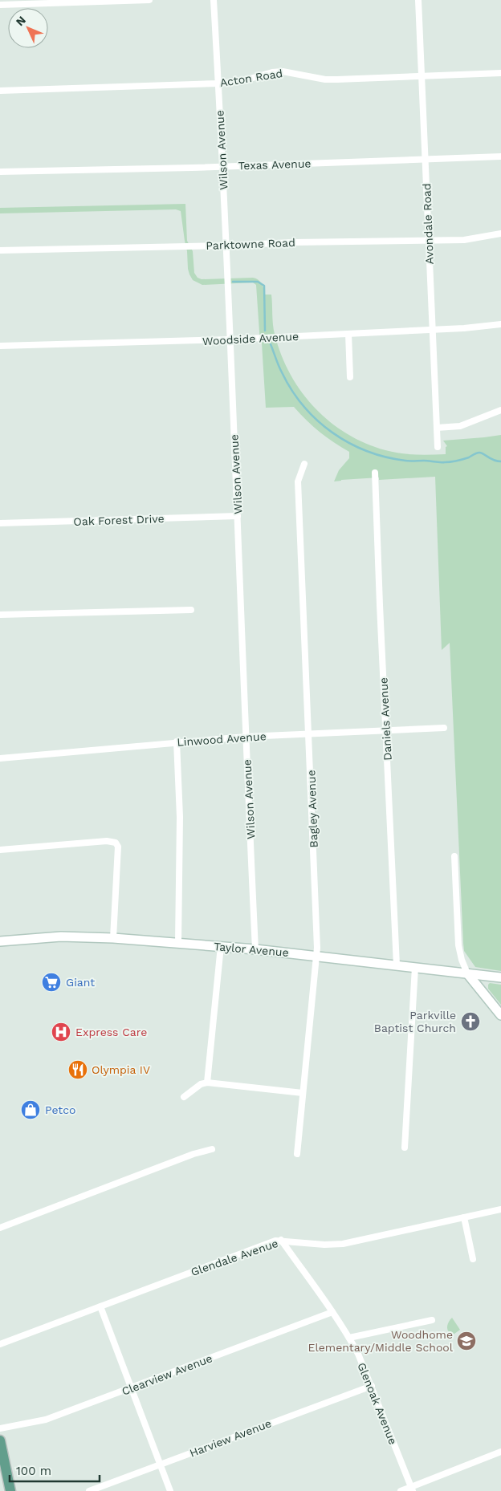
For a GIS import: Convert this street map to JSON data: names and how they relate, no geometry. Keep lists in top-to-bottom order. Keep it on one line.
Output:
{"streets":{"main road":["Taylor Avenue"],"street":["Acton Road","Wilson Avenue","Texas Avenue","Avondale Road","Parktowne Road","Woodside Avenue","Oak Forest Drive","Daniels Avenue","Linwood Avenue","Bagley Avenue","Glendale Avenue","Clearview Avenue","Glenoak Avenue","Harview Avenue"]},"crossings":[["Acton Road","Wilson Avenue"],["Acton Road","Avondale Road"],["Wilson Avenue","Texas Avenue"],["Wilson Avenue","Parktowne Road"],["Wilson Avenue","Woodside Avenue"],["Wilson Avenue","Oak Forest Drive"],["Wilson Avenue","Linwood Avenue"],["Wilson Avenue","Taylor Avenue"],["Texas Avenue","Avondale Road"],["Avondale Road","Parktowne Road"],["Avondale Road","Woodside Avenue"],["Daniels Avenue","Linwood Avenue"],["Daniels Avenue","Taylor Avenue"],["Linwood Avenue","Bagley Avenue"],["Bagley Avenue","Taylor Avenue"],["Glendale Avenue","Glenoak Avenue"],["Clearview Avenue","Glenoak Avenue"],["Glenoak Avenue","Harview Avenue"]],"places":{"supermarket":["Giant"],"church":["Parkville Baptist Church"],"hospital":["Express Care"],"restaurant":["Olympia IV"],"shop":["Petco"],"school or university":["Woodhome Elementary/Middle School"]},"scale_bar":"100 m","north":"top left"}
